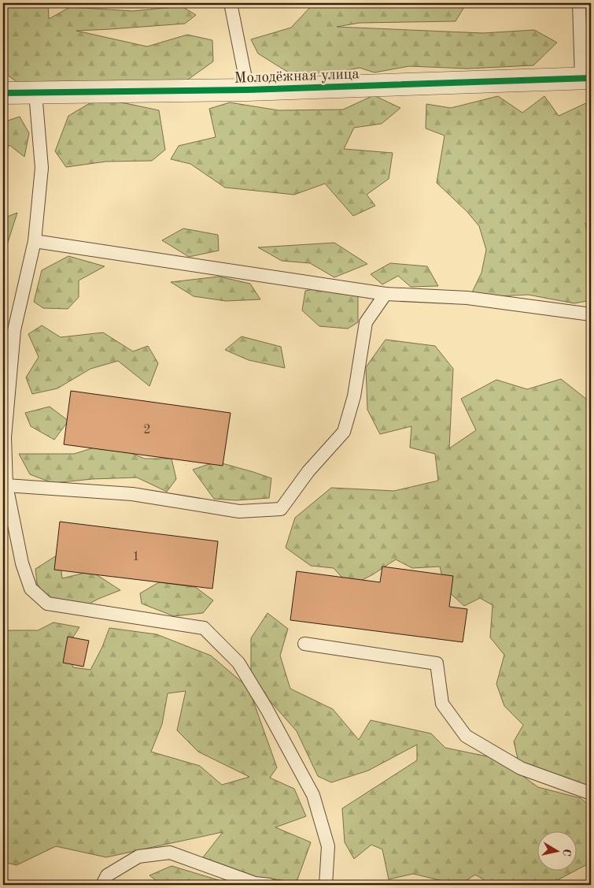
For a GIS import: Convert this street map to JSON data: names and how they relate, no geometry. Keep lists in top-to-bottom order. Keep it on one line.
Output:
{"streets":{"street":["Молодёжная улица"]},"house_numbers":["2","1"],"north":"right"}
